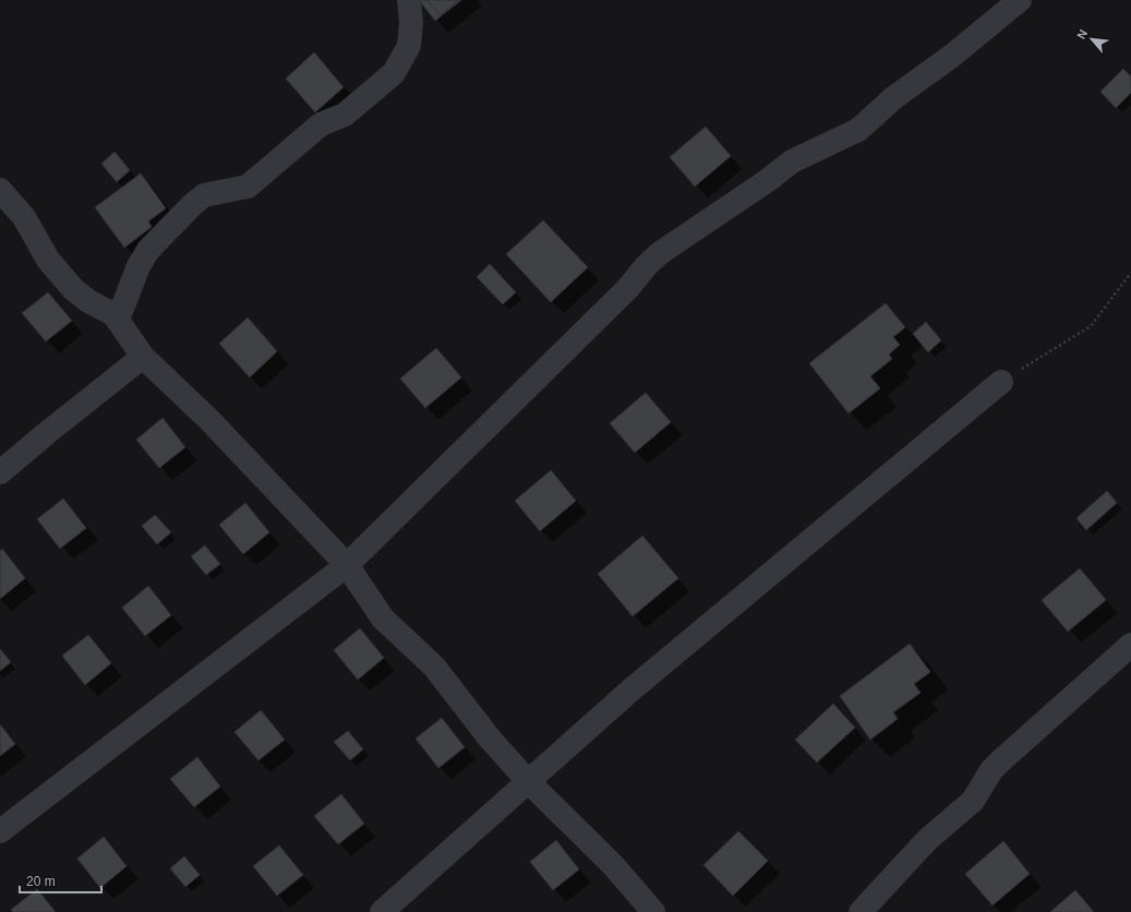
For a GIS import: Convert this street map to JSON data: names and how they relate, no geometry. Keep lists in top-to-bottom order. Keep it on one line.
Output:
{"scale_bar":"20 m","north":"top left"}
